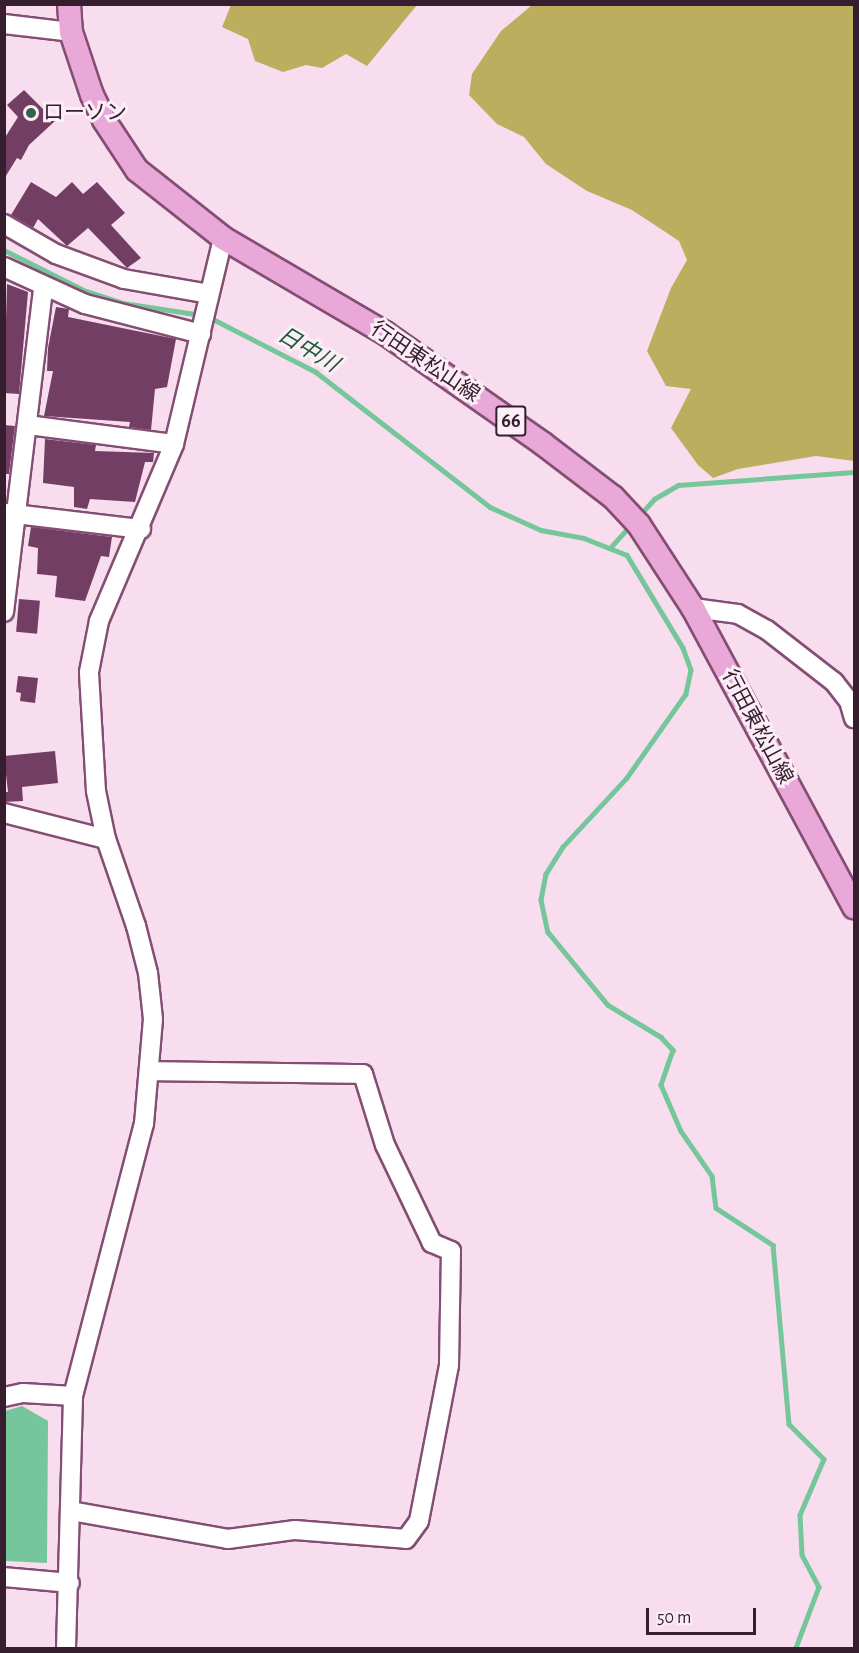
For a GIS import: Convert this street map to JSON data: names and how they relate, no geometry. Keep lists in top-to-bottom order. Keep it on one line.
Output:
{"streets":{"main road":["行田東松山線","66"]},"water":["日中川"],"places":["ローソン"],"scale_bar":"50 m"}
